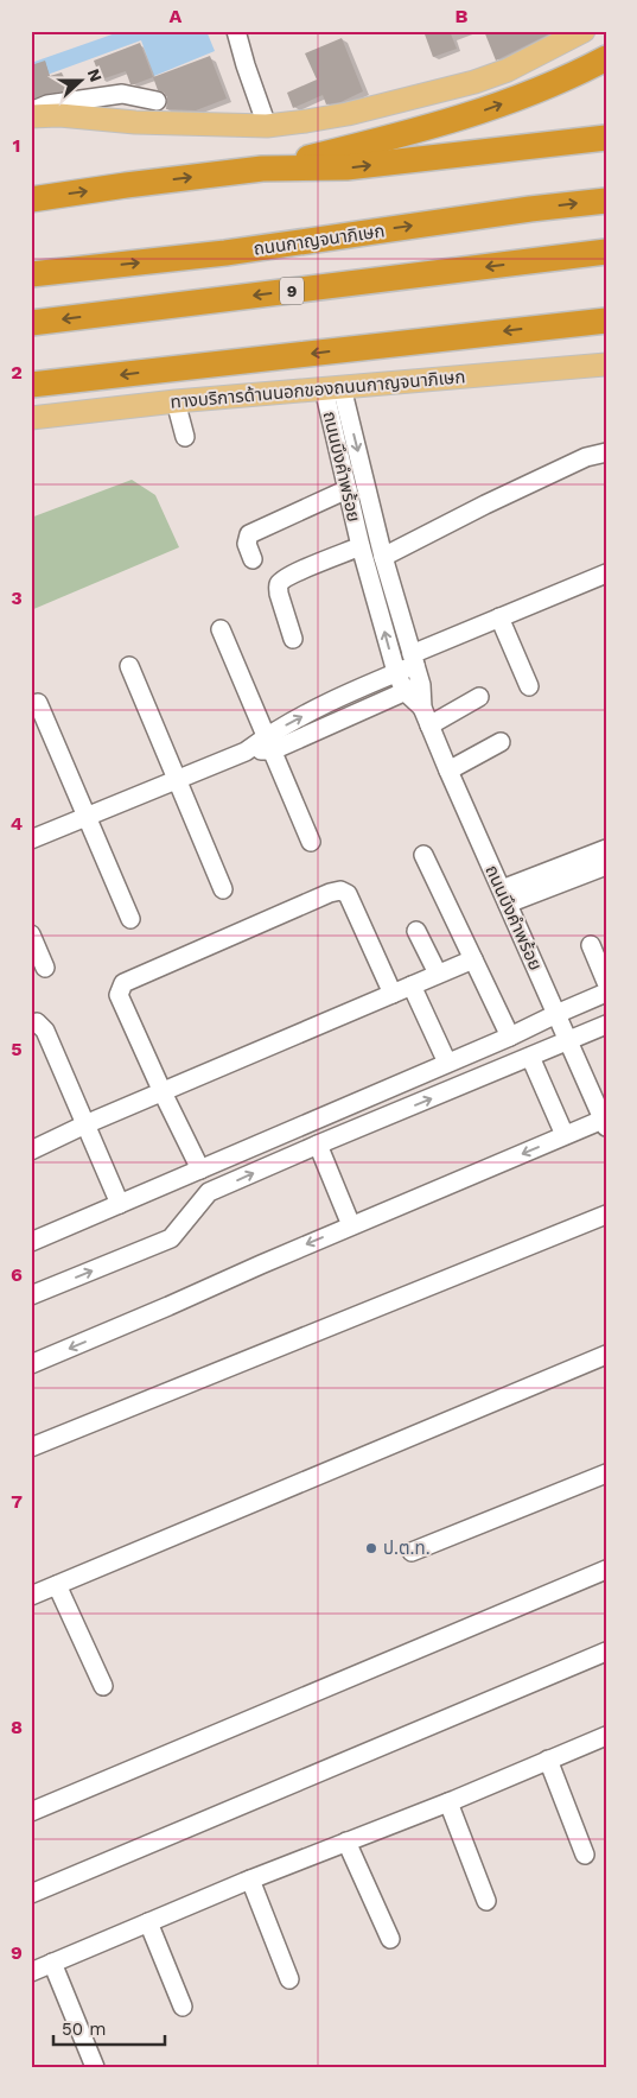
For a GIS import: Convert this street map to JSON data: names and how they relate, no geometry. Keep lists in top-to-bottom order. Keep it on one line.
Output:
{"streets":{"highway":["ถนนกาญจนาภิเษก","9"],"main road":["ทางบริการด้านนอกของถนนกาญจนาภิเษก"],"street":["ถนนบึงคำพร้อย"]},"crossings":[["ทางบริการด้านนอกของถนนกาญจนาภิเษก","ถนนบึงคำพร้อย"]],"places":["ป.ต.ท."],"scale_bar":"50 m","north":"right","grid":{"columns":["A","B"],"rows":["1","2","3","4","5","6","7","8","9"]}}
